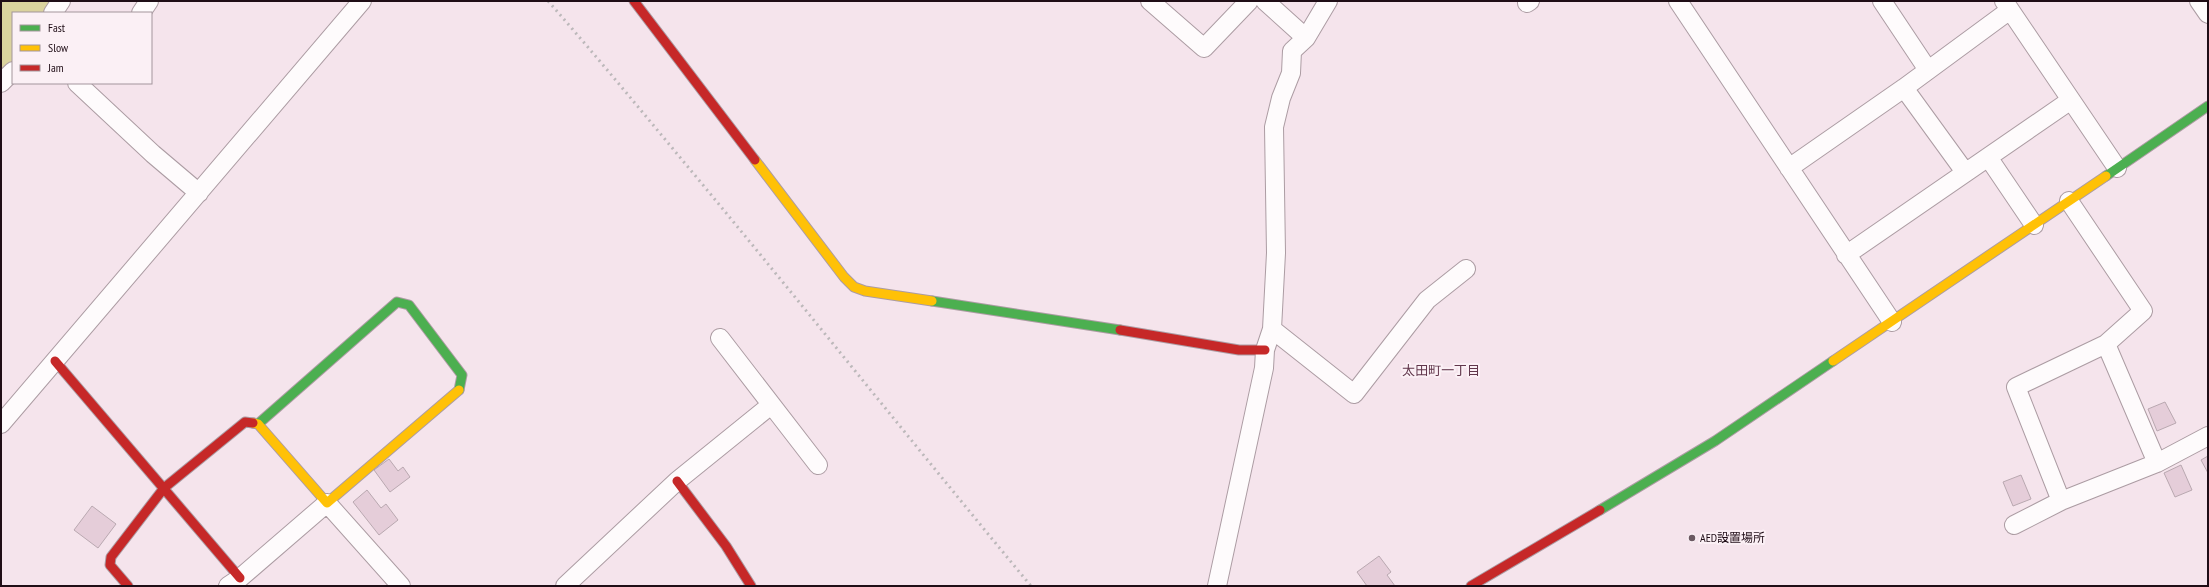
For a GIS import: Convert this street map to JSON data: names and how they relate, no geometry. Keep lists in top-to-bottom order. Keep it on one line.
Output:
{"districts":["太田町一丁目"],"places":["AED設置場所"],"legend":["Fast","Slow","Jam"]}
